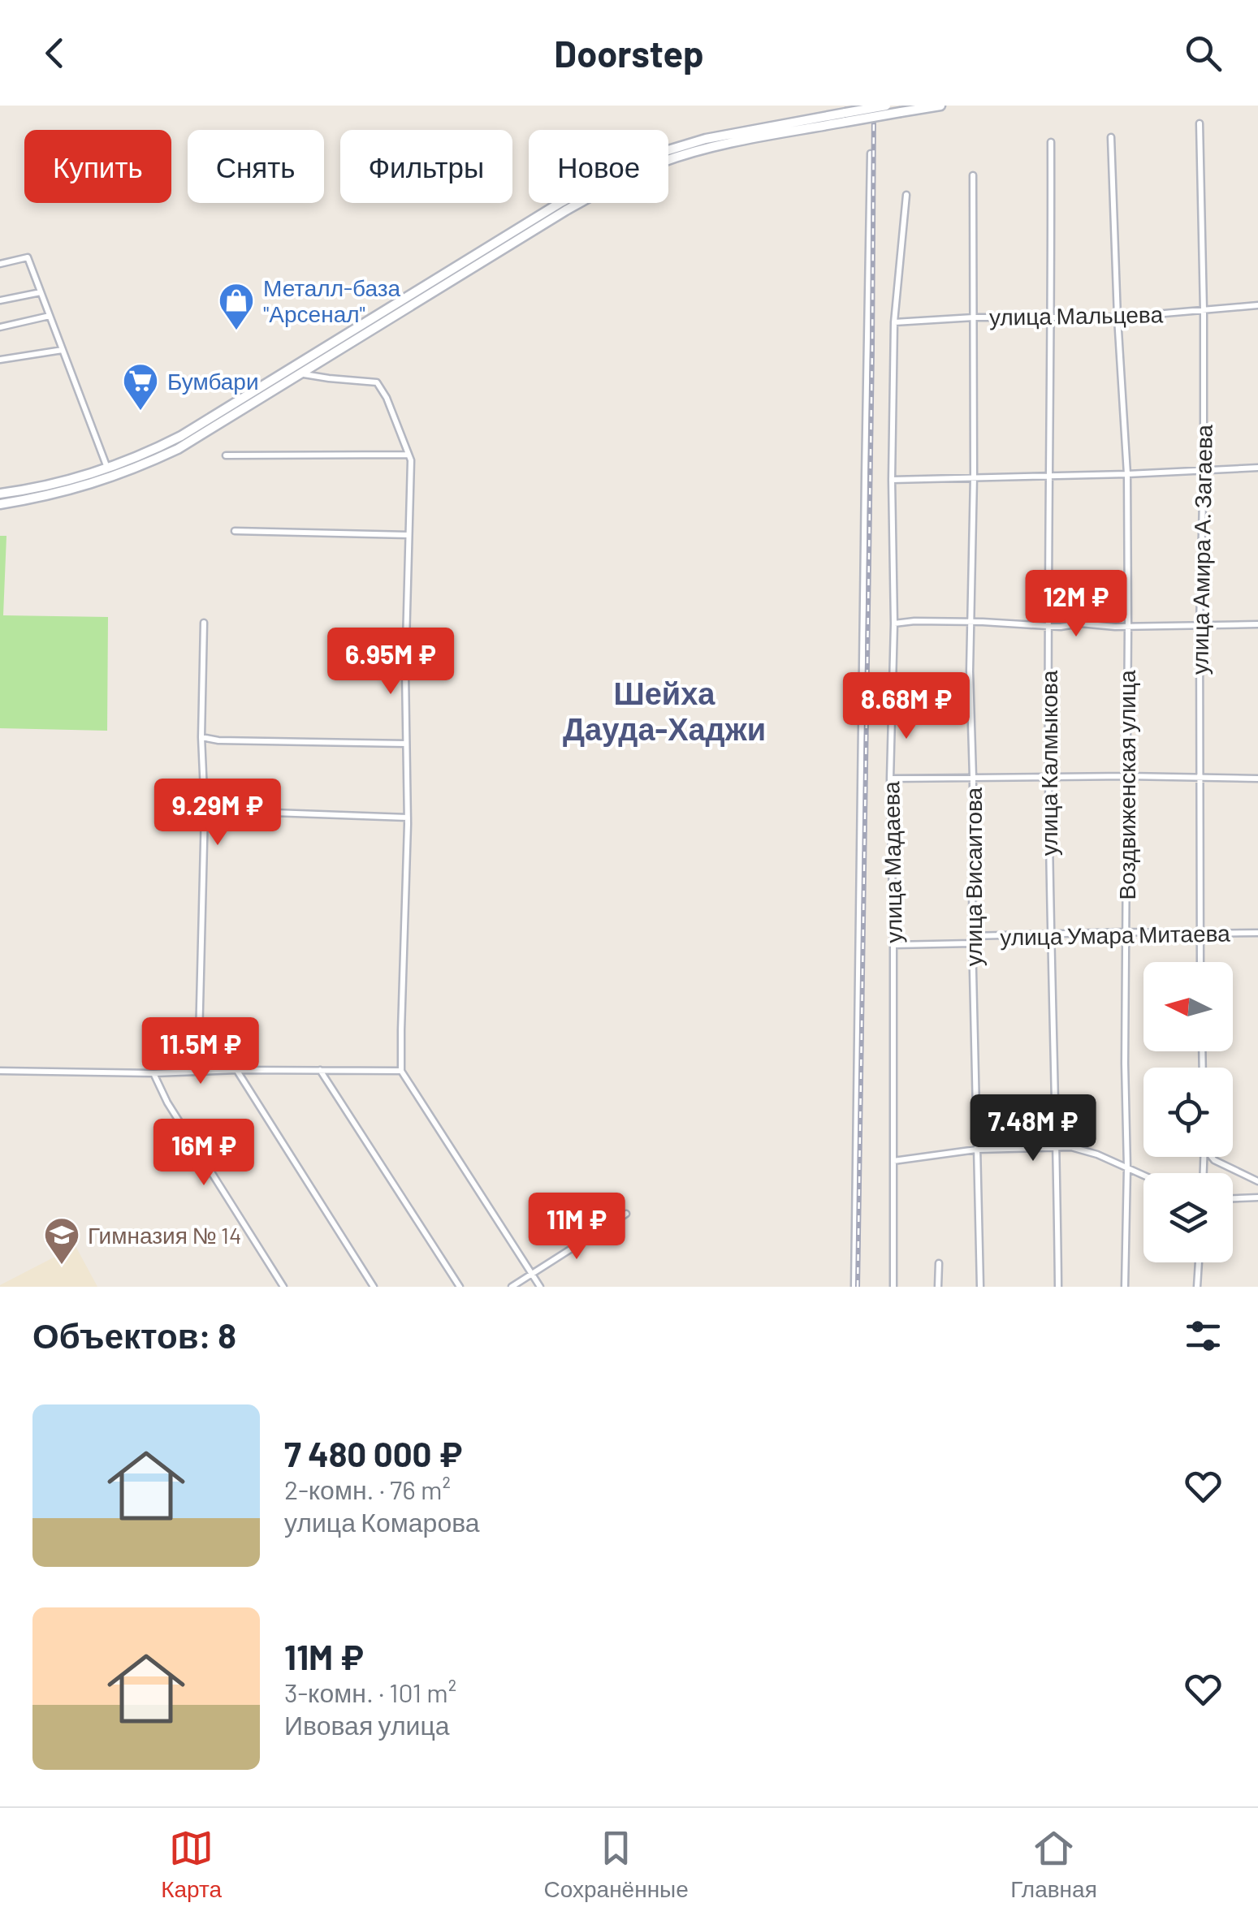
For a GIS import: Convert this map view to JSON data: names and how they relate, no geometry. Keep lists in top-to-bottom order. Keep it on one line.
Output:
{"streets":{"street":["улица Мальцева","улица Амира А. Загаева","улица Калмыкова","Воздвиженская улица","улица Мадаева","улица Висаитова","улица Умара Митаева"]},"crossings":[["улица Мальцева","улица Амира А. Загаева"],["улица Мальцева","улица Калмыкова"],["улица Мальцева","Воздвиженская улица"],["улица Мальцева","улица Мадаева"],["улица Мальцева","улица Висаитова"],["улица Амира А. Загаева","улица Умара Митаева"],["улица Калмыкова","улица Умара Митаева"],["Воздвиженская улица","улица Умара Митаева"],["улица Мадаева","улица Умара Митаева"],["улица Висаитова","улица Умара Митаева"]],"districts":["Шейха Дауда-Хаджи"],"places":{"shop":["Металл-база \"Арсенал\""],"supermarket":["Бумбари"],"school or university":["Гимназия № 14"]},"north":"left","page":{"header":"Doorstep","chip":["Купить","Снять","Фильтры","Новое"],"price":["12M ₽","6.95M ₽","8.68M ₽","9.29M ₽","11.5M ₽","7.48M ₽","16M ₽","11M ₽"],"heading":"Объектов: 8","list":[{"name":"7 480 000 ₽","note":"2-комн. · 76 m² · улица Комарова"},{"name":"11M ₽","note":"3-комн. · 101 m² · Ивовая улица"}],"tabs":["Карта","Сохранённые","Главная"]}}
